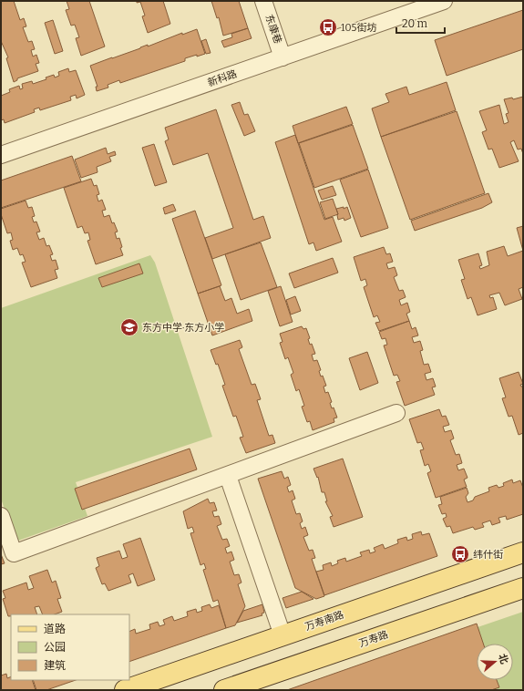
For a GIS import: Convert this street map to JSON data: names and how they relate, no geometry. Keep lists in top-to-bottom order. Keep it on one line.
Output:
{"streets":{"main road":["万寿南路","万寿路"],"street":["东康巷","新科路"]},"crossings":[["东康巷","新科路"]],"places":{"bus stop":["105街坊","纬什街"],"school or university":["东方中学·东方小学"]},"legend":["道路","公园","建筑"],"scale_bar":"20 m","north":"right"}
